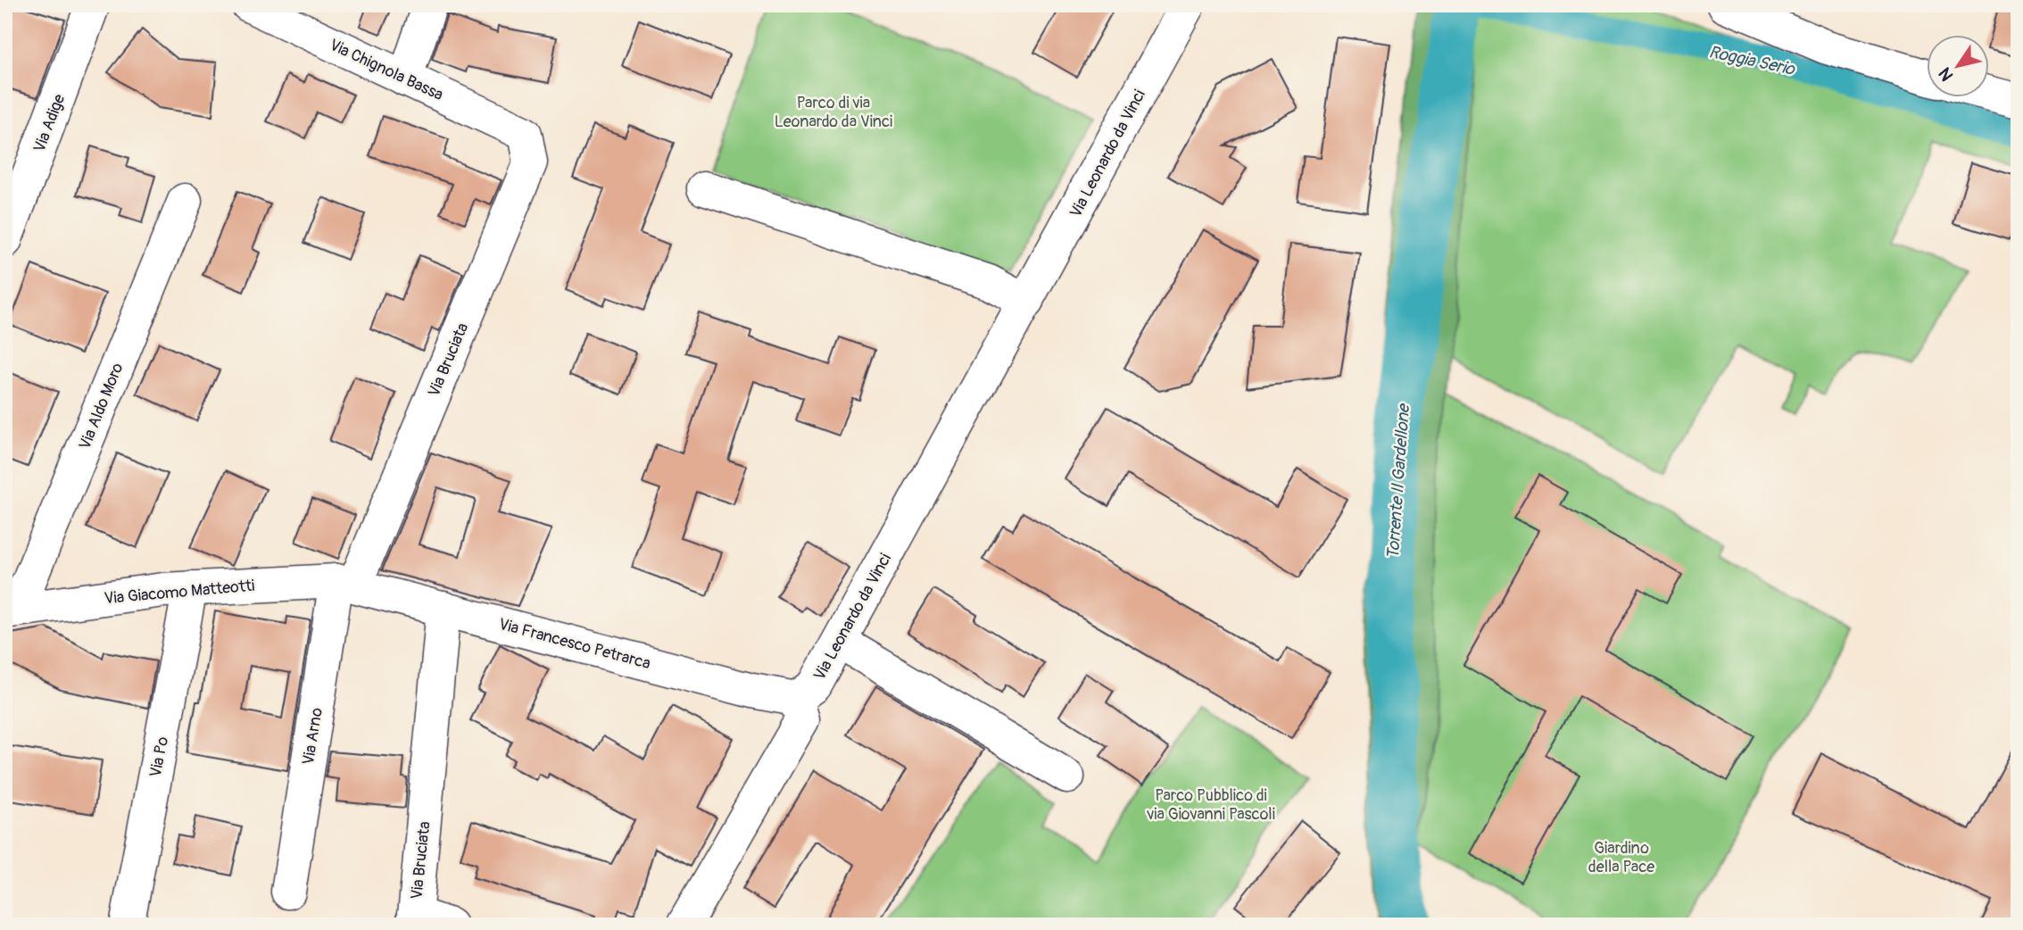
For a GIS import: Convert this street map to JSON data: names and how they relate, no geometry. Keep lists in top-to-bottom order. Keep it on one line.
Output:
{"streets":{"street":["Via Chignola Bassa","Via Adige","Via Leonardo da Vinci","Via Bruciata","Via Aldo Moro","Via Giacomo Matteotti","Via Francesco Petrarca","Via Arno","Via Po"]},"crossings":[["Via Chignola Bassa","Via Bruciata"],["Via Leonardo da Vinci","Via Francesco Petrarca"],["Via Bruciata","Via Giacomo Matteotti"],["Via Bruciata","Via Francesco Petrarca"],["Via Bruciata","Via Arno"],["Via Aldo Moro","Via Giacomo Matteotti"],["Via Giacomo Matteotti","Via Francesco Petrarca"],["Via Giacomo Matteotti","Via Arno"],["Via Giacomo Matteotti","Via Po"],["Via Francesco Petrarca","Via Arno"]],"water":["Roggia Serio","Torrente Il Gardellone"],"parks":["Parco di via Leonardo da Vinci","Parco Pubblico di via Giovanni Pascoli","Giardino della Pace"],"north":"bottom left"}
